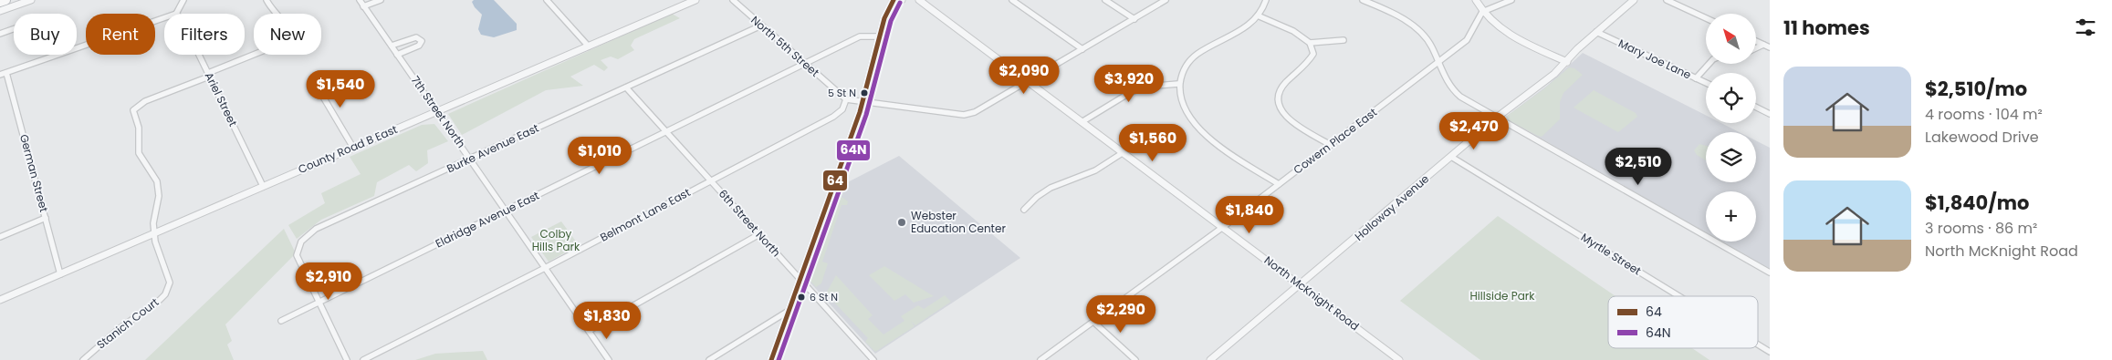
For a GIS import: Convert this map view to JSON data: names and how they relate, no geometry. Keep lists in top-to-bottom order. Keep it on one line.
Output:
{"streets":{"street":["North 5th Street","Mary Joe Lane","Ariel Street","7th Street North","Cowern Place East","Burke Avenue East","County Road B East","German Street","Holloway Avenue","Belmont Lane East","Eldridge Avenue East","6th Street North","Myrtle Street","North McKnight Road","Stanich Court"]},"crossings":[["North 5th Street","Burke Avenue East"],["North 5th Street","Belmont Lane East"],["North 5th Street","Eldridge Avenue East"],["Mary Joe Lane","Holloway Avenue"],["Ariel Street","County Road B East"],["7th Street North","Burke Avenue East"],["7th Street North","County Road B East"],["7th Street North","Belmont Lane East"],["7th Street North","Eldridge Avenue East"],["Cowern Place East","North McKnight Road"],["Burke Avenue East","Eldridge Avenue East"],["Burke Avenue East","6th Street North"],["County Road B East","German Street"],["County Road B East","Stanich Court"],["Holloway Avenue","Myrtle Street"],["Holloway Avenue","North McKnight Road"],["Belmont Lane East","6th Street North"],["Eldridge Avenue East","6th Street North"]],"parks":["Colby Hills Park","Hillside Park"],"places":["5 St N","Webster Education Center","6 St N"],"lines":["transit line 64","transit line 64N"],"legend":["64","64N"],"north":"top left","page":{"heading":"11 homes","map_buttons":"+","chip":["Buy","Rent","Filters","New"],"list":[{"name":"$2,510/mo","note":"4 rooms · 104 m² · Lakewood Drive"},{"name":"$1,840/mo","note":"3 rooms · 86 m² · North McKnight Road"}],"price":["$2,090","$3,920","$1,540","$2,470","$1,560","$1,010","$2,510","$1,840","$2,910","$2,290","$1,830"]}}
